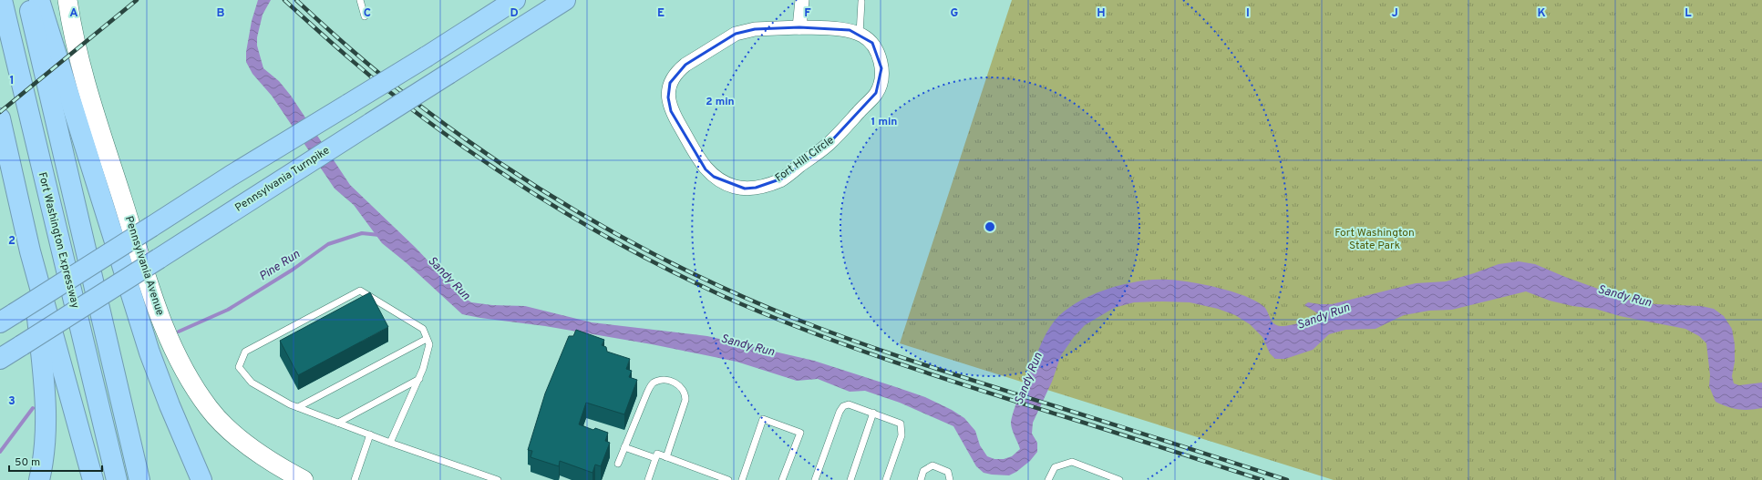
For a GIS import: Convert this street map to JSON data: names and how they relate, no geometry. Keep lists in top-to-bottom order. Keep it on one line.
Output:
{"streets":{"highway":["Pennsylvania Turnpike","Fort Washington Expressway"],"main road":["Pennsylvania Avenue"],"street":["Fort Hill Circle"]},"water":["Pine Run","Sandy Run"],"parks":["Fort Washington State Park"],"scale_bar":"50 m","grid":{"columns":["A","B","C","D","E","F","G","H","I","J","K","L"],"rows":["1","2","3"]},"rings":["2 min","1 min"]}
